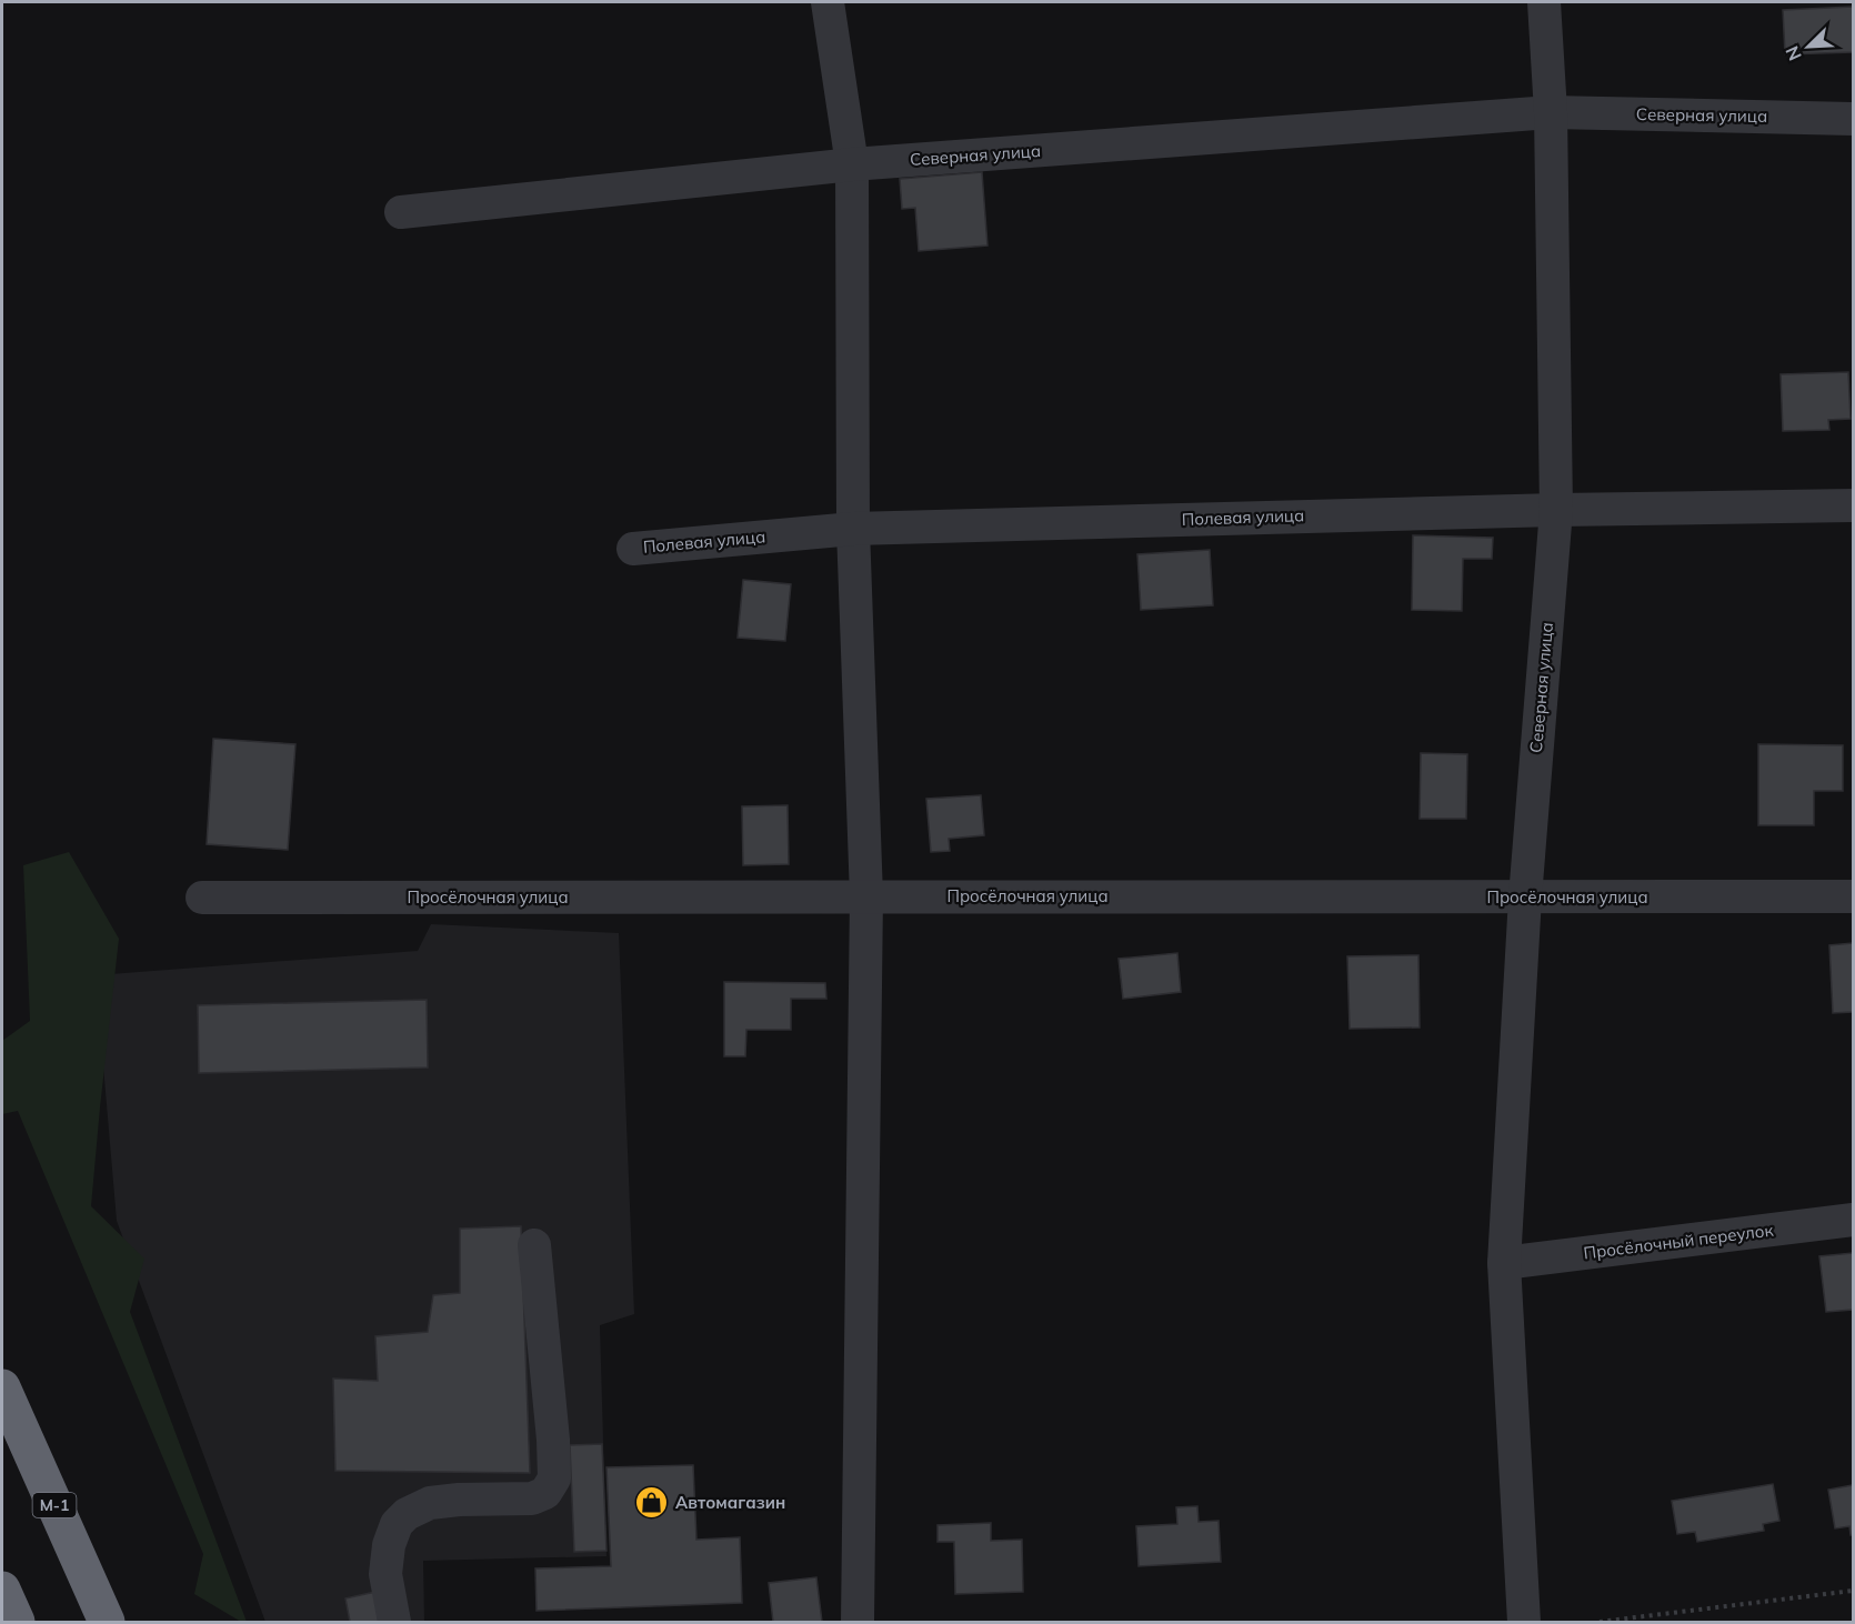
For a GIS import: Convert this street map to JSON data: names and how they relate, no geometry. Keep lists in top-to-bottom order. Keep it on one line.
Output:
{"streets":{"highway":["М-1"],"street":["Северная улица","Полевая улица","Просёлочная улица","Просёлочный переулок"]},"crossings":[["Северная улица","Полевая улица"],["Северная улица","Просёлочная улица"],["Северная улица","Просёлочный переулок"]],"places":{"shop":["Автомагазин"]},"north":"bottom left"}
